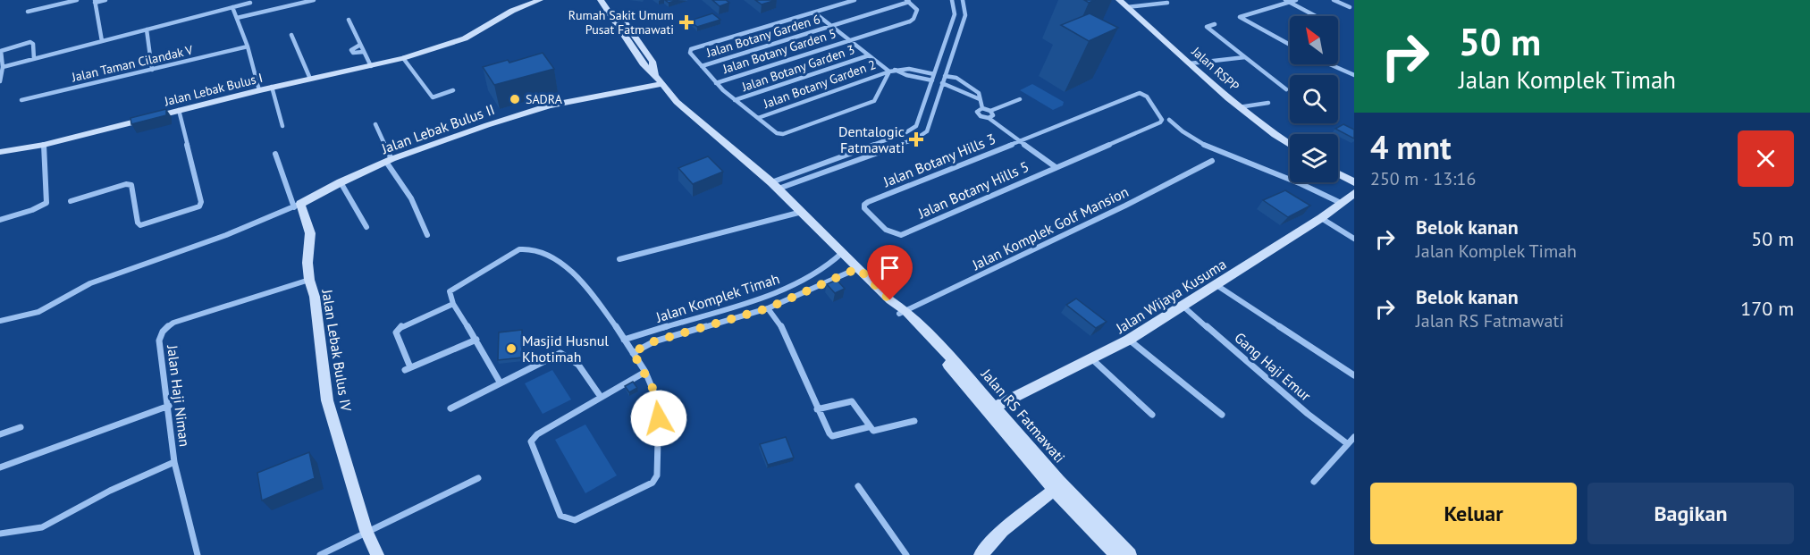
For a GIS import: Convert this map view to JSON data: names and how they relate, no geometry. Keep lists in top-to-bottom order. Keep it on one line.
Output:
{"streets":{"street":["Jalan Botany Garden 6","Jalan Botany Garden 5","Jalan Taman Cilandak V","Jalan Botany Garden 3","Jalan RSPP","Jalan Botany Garden 2","Jalan Lebak Bulus I","Jalan Lebak Bulus II","Jalan Botany Hills 3","Jalan Botany Hills 5","Jalan Komplek Golf Mansion","Jalan Wijaya Kusuma","Jalan Komplek Timah","Jalan Lebak Bulus IV","Gang Haji Emur","Jalan Haji Niman","Jalan RS Fatmawati"]},"crossings":[["Jalan Botany Garden 6","Jalan Botany Garden 5"],["Jalan Lebak Bulus II","Jalan Lebak Bulus IV"],["Jalan Lebak Bulus II","Jalan RS Fatmawati"],["Jalan Botany Hills 3","Jalan Botany Hills 5"],["Jalan Komplek Golf Mansion","Jalan RS Fatmawati"],["Jalan Wijaya Kusuma","Gang Haji Emur"],["Jalan Wijaya Kusuma","Jalan RS Fatmawati"],["Jalan Komplek Timah","Jalan RS Fatmawati"],["Jalan Lebak Bulus IV","Jalan Haji Niman"]],"places":{"health":["Rumah Sakit Umum Pusat Fatmawati","Dentalogic Fatmawati"],"other":["SADRA","Masjid Husnul Khotimah"]},"north":"top left","page":{"turn":["50 m","Jalan Komplek Timah"],"heading":["4 mnt","250 m · 13:16"],"list":[{"name":"Belok kanan","note":"Jalan Komplek Timah","value":"50 m"},{"name":"Belok kanan","note":"Jalan RS Fatmawati","value":"170 m"}],"buttons":["Keluar","Bagikan"]}}
